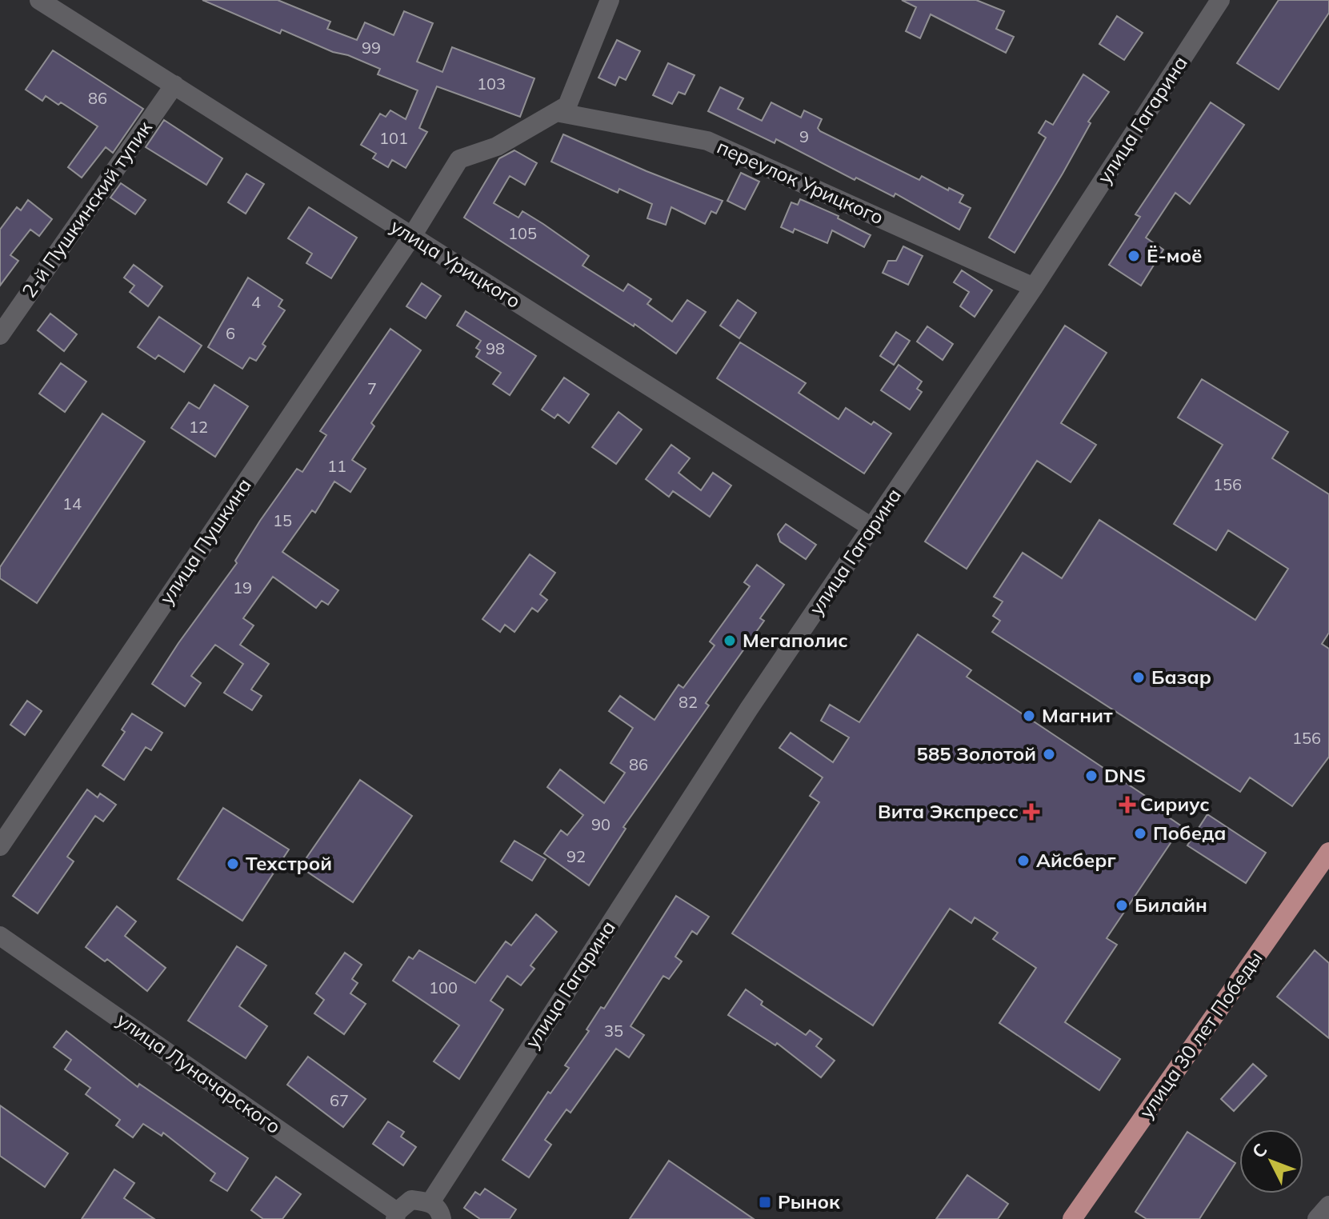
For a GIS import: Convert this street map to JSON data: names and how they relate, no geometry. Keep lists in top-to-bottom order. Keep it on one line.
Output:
{"streets":{"main road":["улица 30 лет Победы"],"street":["улица Гагарина","переулок Урицкого","2-й Пушкинский тупик","улица Урицкого","улица Пушкина","улица Луначарского"]},"crossings":[["улица Гагарина","переулок Урицкого"],["улица Гагарина","улица Урицкого"],["переулок Урицкого","улица Пушкина"],["2-й Пушкинский тупик","улица Урицкого"],["улица Урицкого","улица Пушкина"]],"places":{"other":["Ё-моё","Мегаполис","Базар","Магнит","585 Золотой","DNS","Победа","Айсберг","Техстрой","Билайн"],"health":["Сириус","Вита Экспресс"],"transit":["Рынок"]},"house_numbers":["99","103","86","9","101","105","4","6","98","7","12","11","156","14","15","19","82","156","86","90","92","100","35","67"],"north":"top left"}
